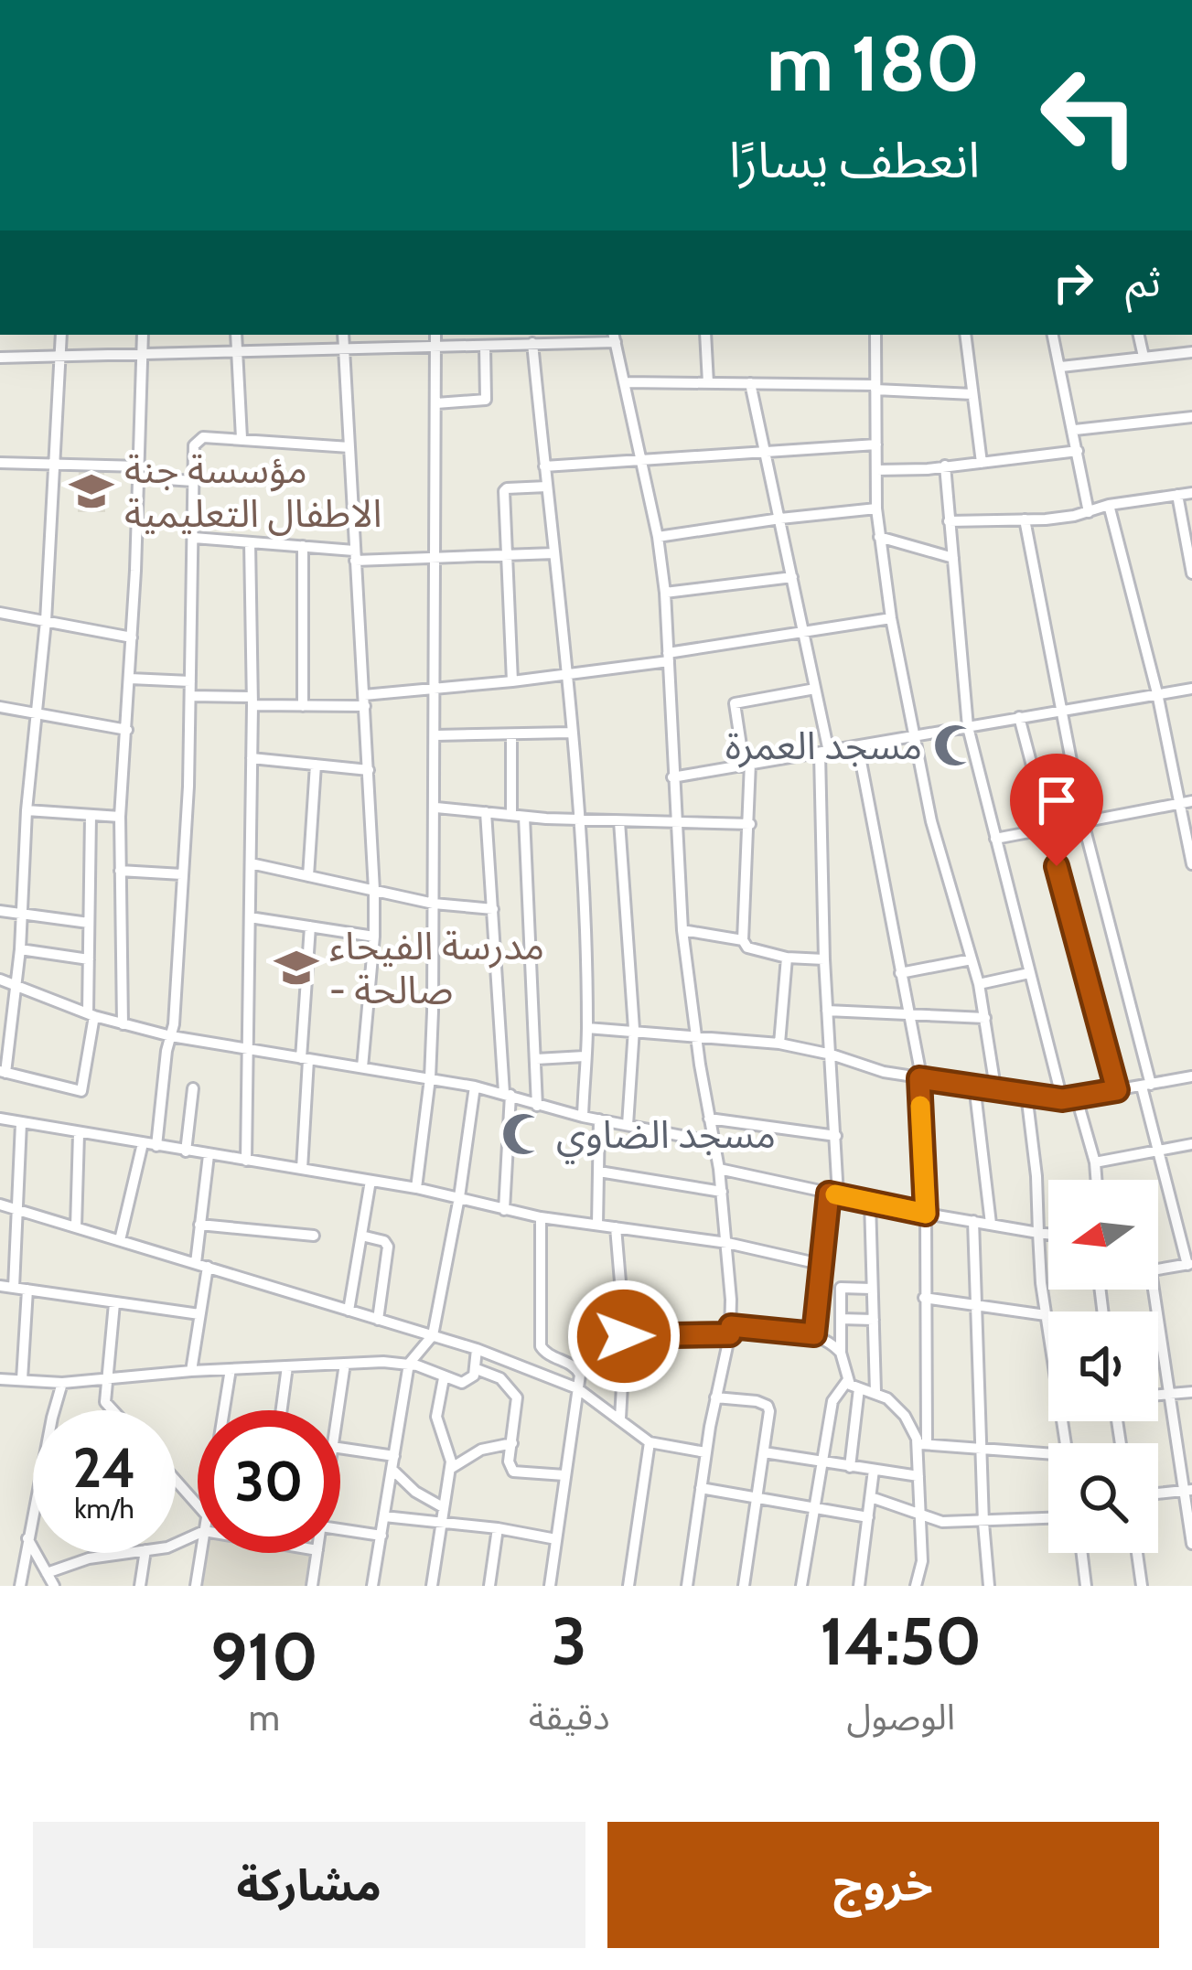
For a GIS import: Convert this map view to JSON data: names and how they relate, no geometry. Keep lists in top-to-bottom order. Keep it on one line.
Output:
{"places":{"school or university":["مؤسسة جنة الاطفال التعليمية","مدرسة الفيحاء - صالحة"],"mosque":["مسجد العمرة","مسجد الضاوي"]},"north":"left","page":{"turn":["180 m","انعطف يسارًا"],"then":"ثم","speed":"24 km/h","limit":"30","eta":["14:50","الوصول","3","دقيقة","910","m"],"buttons":["خروج","مشاركة"]}}
